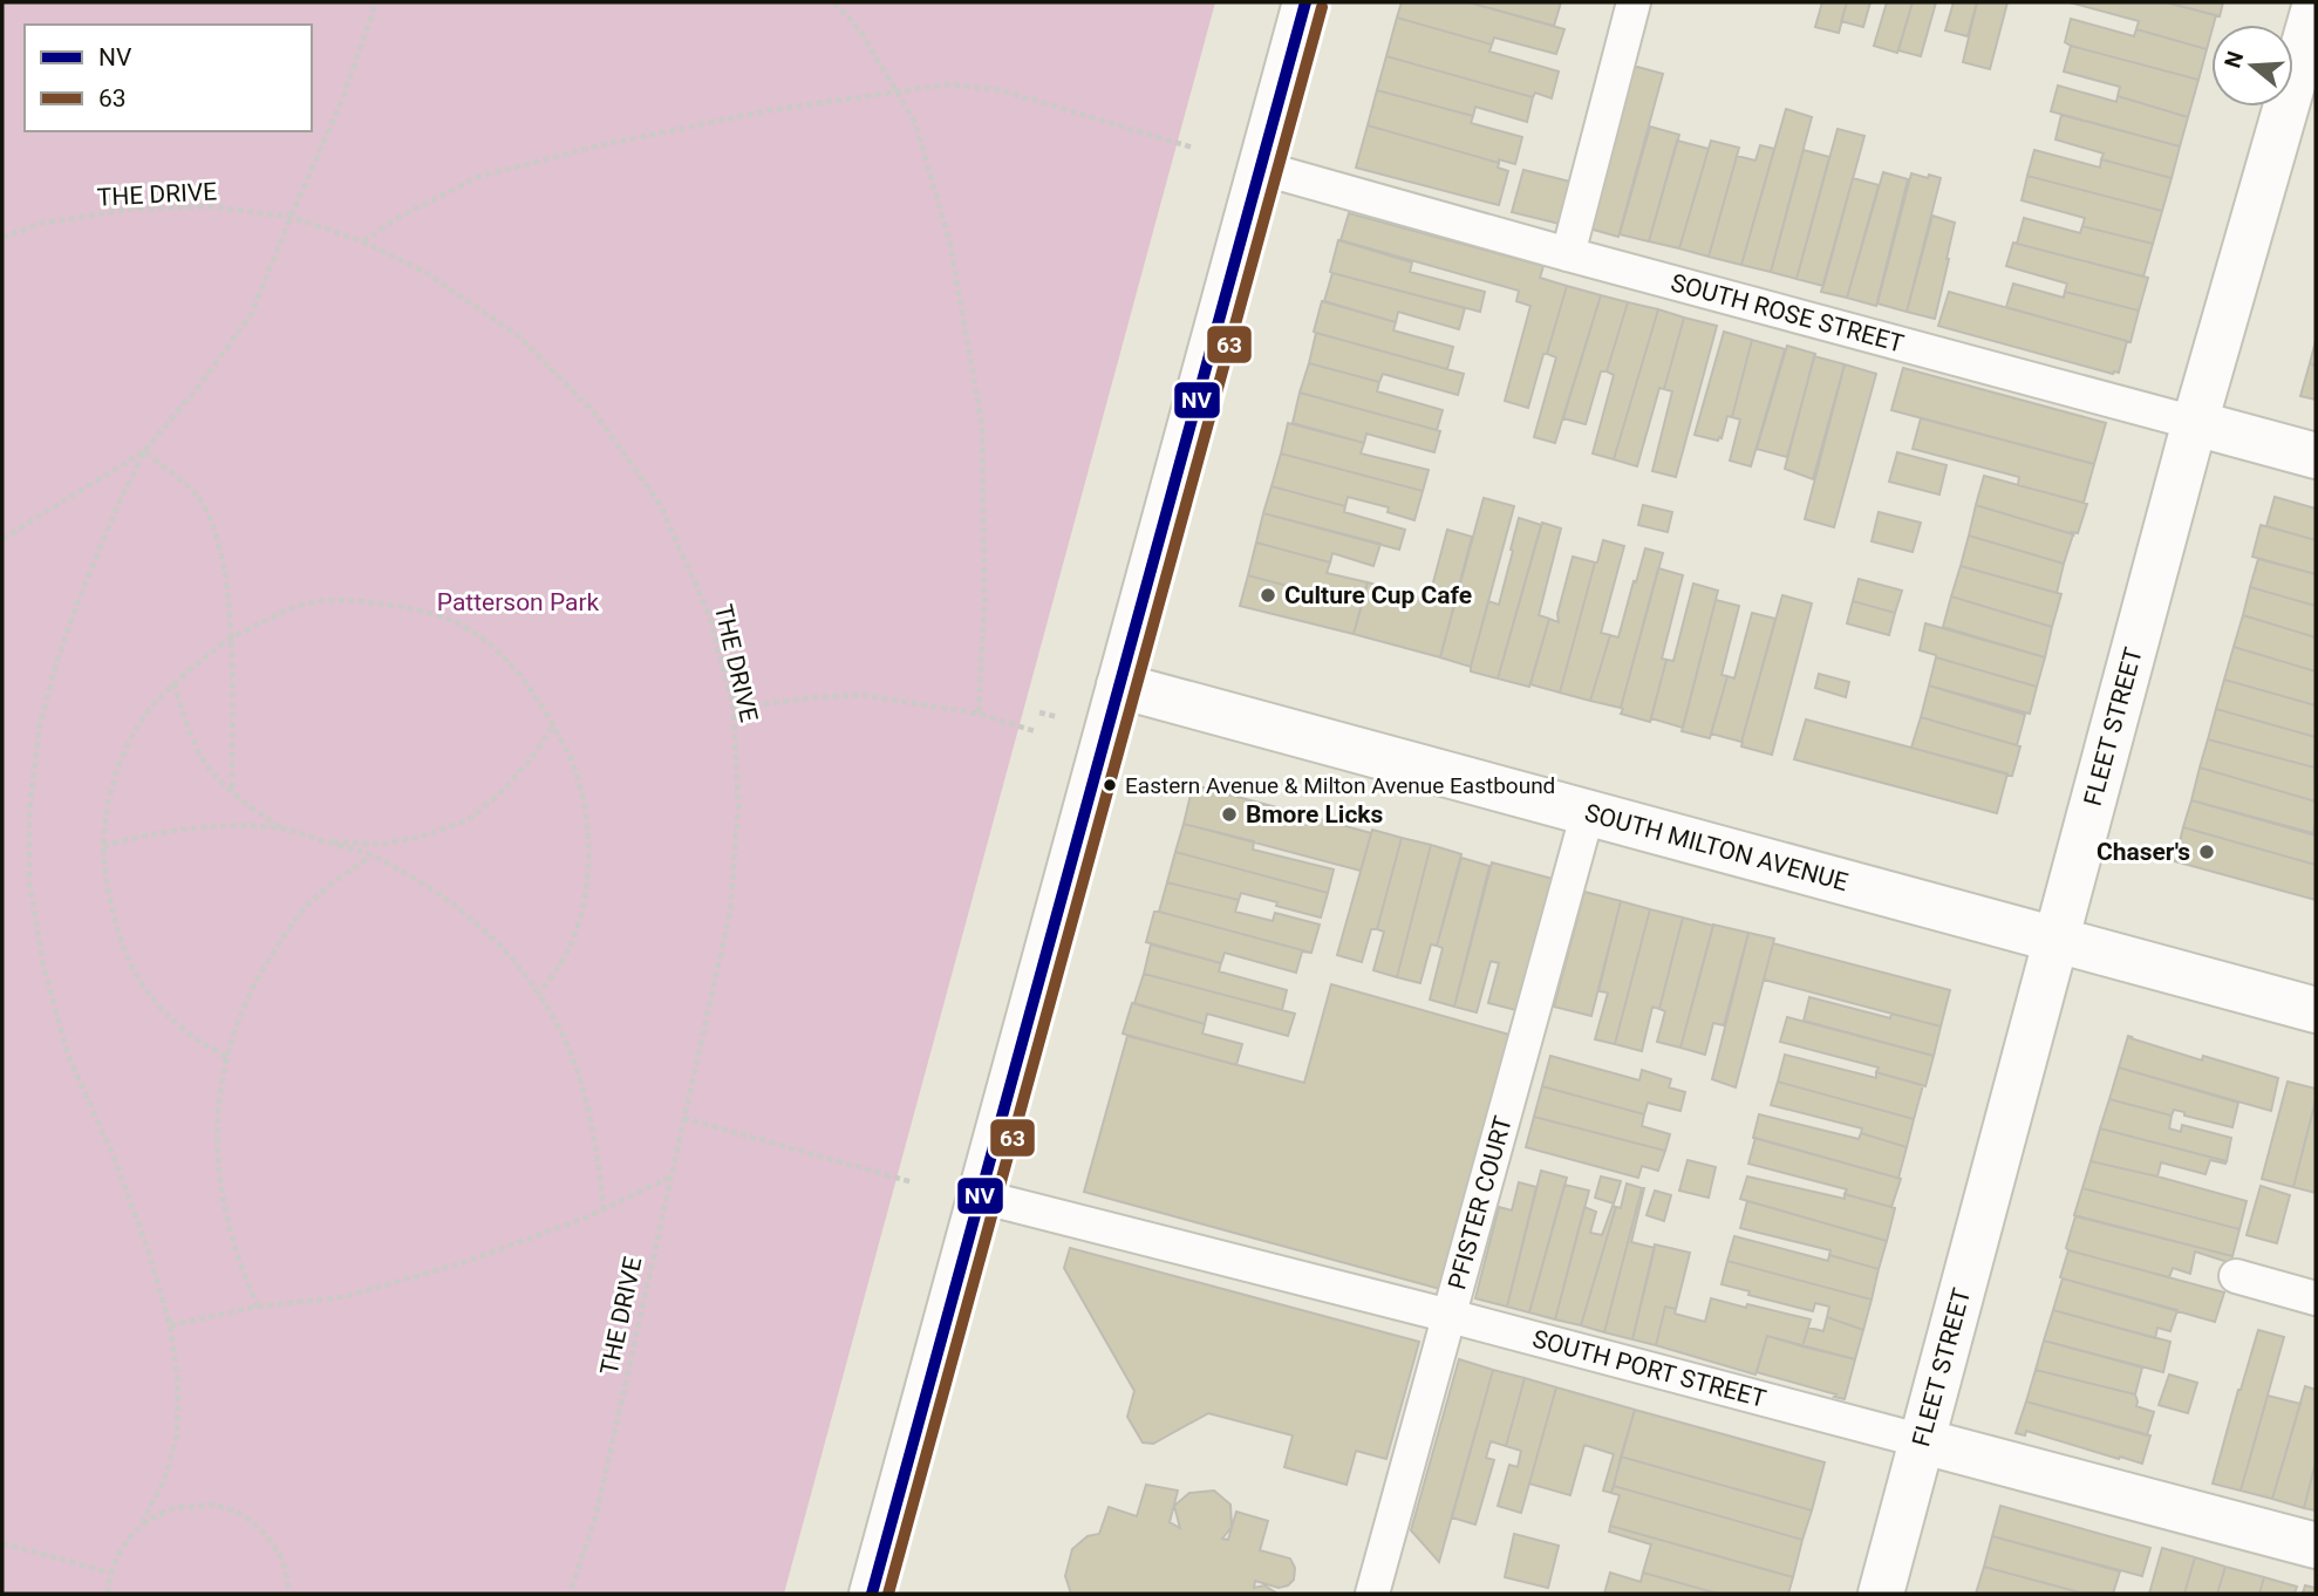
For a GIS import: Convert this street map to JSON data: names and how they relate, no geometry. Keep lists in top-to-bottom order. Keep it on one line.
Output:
{"streets":{"street":["SOUTH ROSE STREET","FLEET STREET","SOUTH MILTON AVENUE","SOUTH PORT STREET"],"lane":["PFISTER COURT"],"path":["THE DRIVE"]},"crossings":[["SOUTH ROSE STREET","FLEET STREET"],["FLEET STREET","SOUTH MILTON AVENUE"],["FLEET STREET","SOUTH PORT STREET"],["SOUTH MILTON AVENUE","PFISTER COURT"],["PFISTER COURT","SOUTH PORT STREET"]],"parks":["Patterson Park"],"places":["Culture Cup Cafe","Eastern Avenue & Milton Avenue Eastbound","Bmore Licks","Chaser's"],"lines":["transit line NV","transit line 63"],"legend":["NV","63"],"north":"left"}
